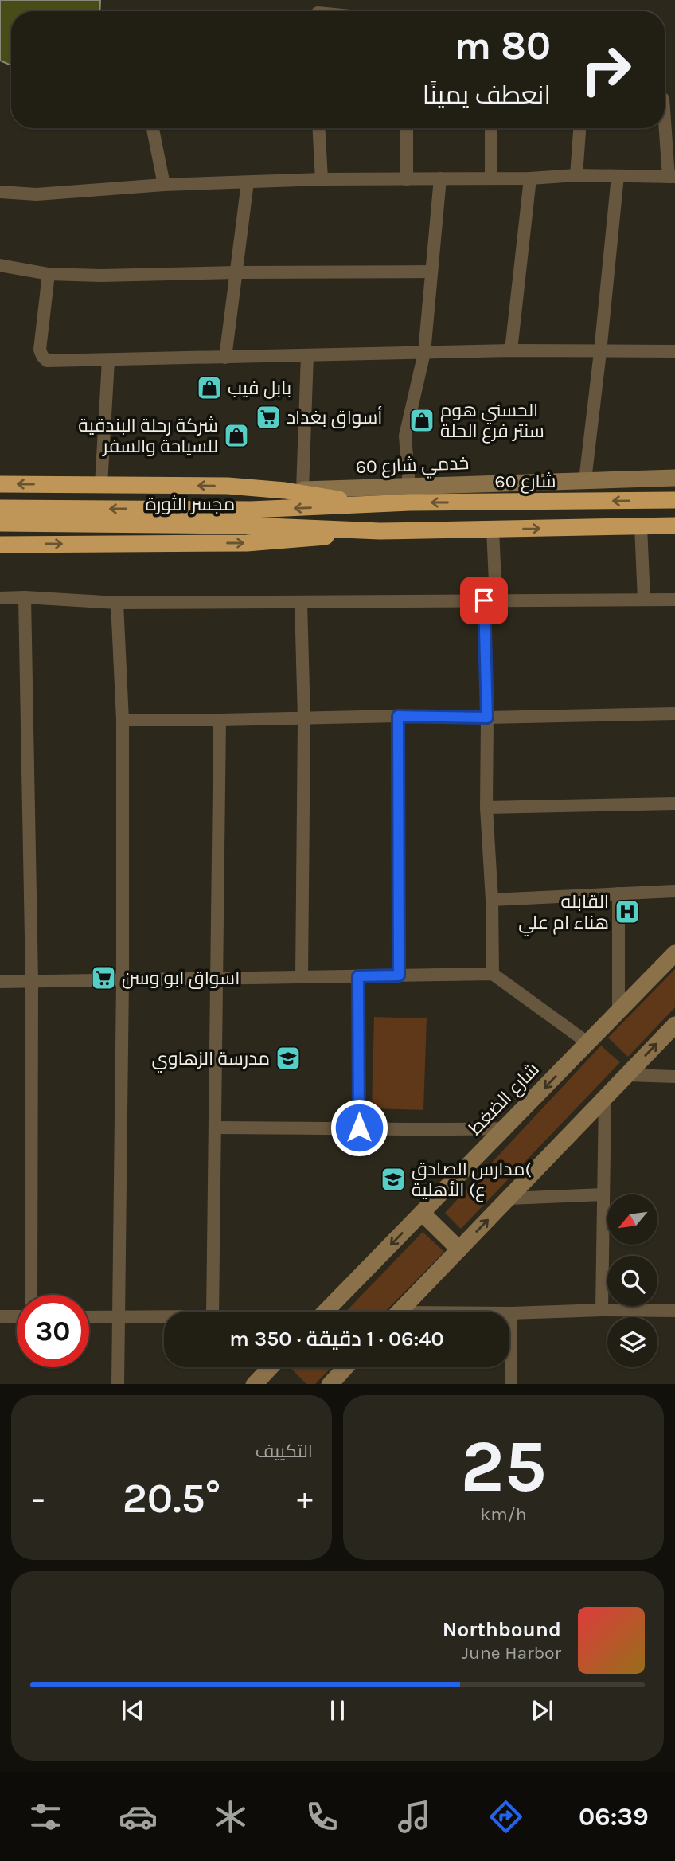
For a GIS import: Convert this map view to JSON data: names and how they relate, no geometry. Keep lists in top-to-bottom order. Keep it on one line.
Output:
{"streets":{"highway":["شارع 60","مجسر الثورة"],"street":["خدمي شارع 60","شارع الضغط"]},"crossings":[["شارع 60","مجسر الثورة"]],"places":{"shop":["بابل فيب","الحسني هوم سنتر فرع الحلة","شركة رحلة البندقية للسياحة والسفر"],"supermarket":["أسواق بغداد","اسواق ابو وسن"],"hospital":["القابله هناء ام علي"],"school or university":["مدرسة الزهاوي","مدارس الصادق( ع) الأهلية"]},"north":"bottom left","page":{"turn":["80 m","انعطف يمينًا"],"limit":"30","trip":"06:40 · 1 دقيقة · 350 m","tile":[["25","km/h"],"التكييف"],"heat":["−","20.5°","+"],"song":["Northbound","June Harbor"],"tabs":"06:39"}}
